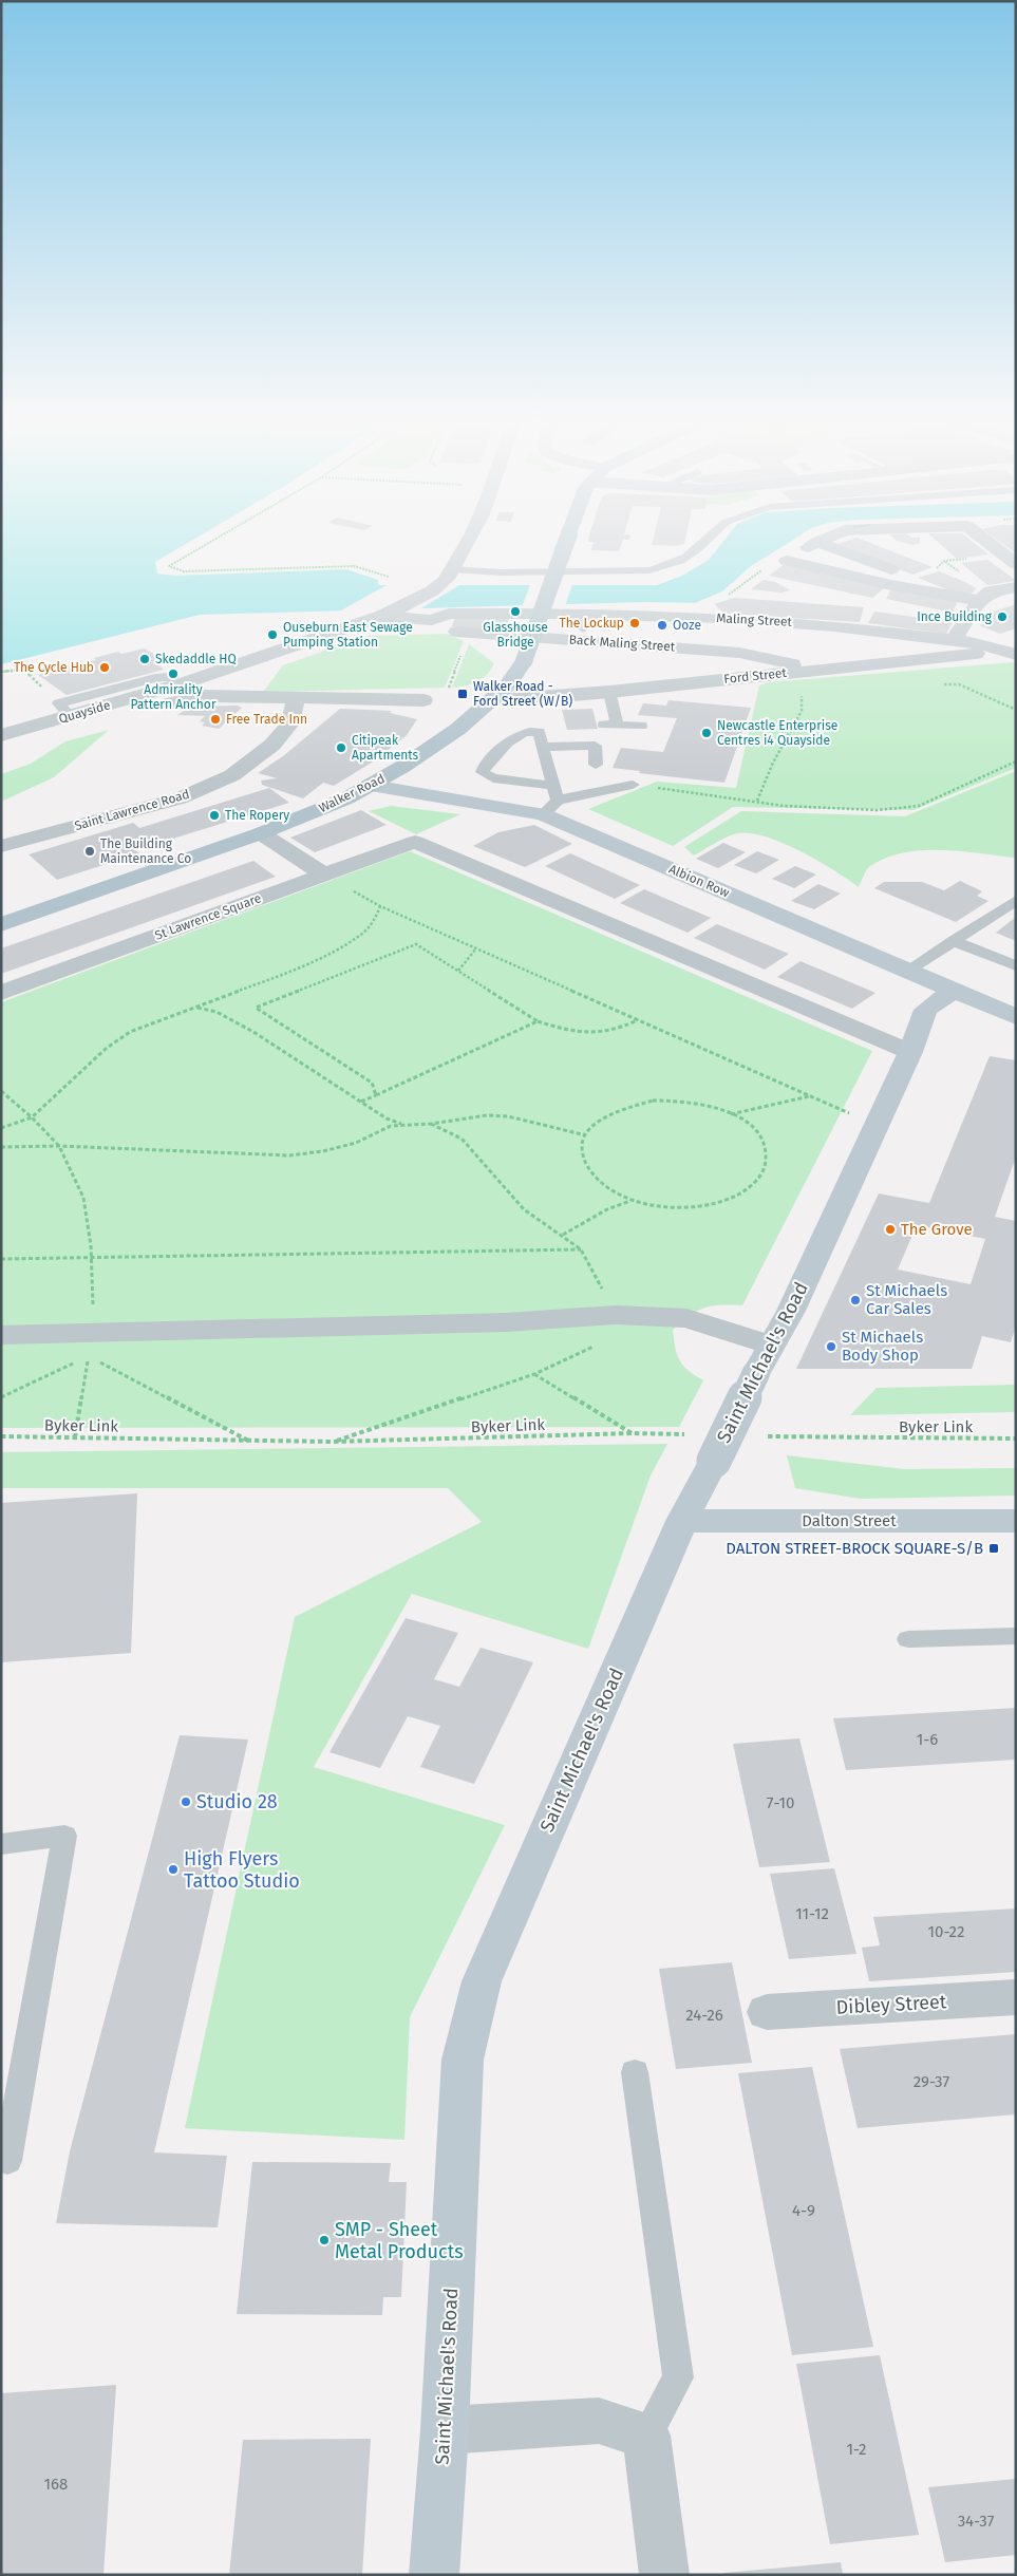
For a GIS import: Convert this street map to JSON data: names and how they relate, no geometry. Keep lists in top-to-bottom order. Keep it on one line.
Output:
{"streets":{"main road":["Walker Road"],"street":["Maling Street","Back Maling Street","Ford Street","Quayside","Saint Lawrence Road","Albion Row","St Lawrence Square","Saint Michael's Road","Dalton Street","Dibley Street"],"path":["Byker Link"]},"crossings":[["Maling Street","Back Maling Street"],["Maling Street","Ford Street"],["Maling Street","Quayside"],["Back Maling Street","Ford Street"],["Ford Street","Walker Road"],["Walker Road","Albion Row"],["Albion Row","Saint Michael's Road"],["St Lawrence Square","Saint Michael's Road"],["Saint Michael's Road","Dalton Street"]],"places":{"other":["Glasshouse Bridge","Ince Building","The Lockup","Ooze","Ouseburn East Sewage Pumping Station","Skedaddle HQ","The Cycle Hub","Admirality Pattern Anchor","Free Trade Inn","Newcastle Enterprise Centres i4 Quayside","Citipeak Apartments","The Ropery","The Building Maintenance Co","The Grove","St Michaels Car Sales","St Michaels Body Shop","Studio 28","High Flyers Tattoo Studio","SMP - Sheet Metal Products"],"transit":["Walker Road - Ford Street (W/B)","DALTON STREET-BROCK SQUARE-S/B"]},"house_numbers":["1-6","7-10","11-12","10-22","24-26","29-37","4-9","1-2","168","34-37"]}
